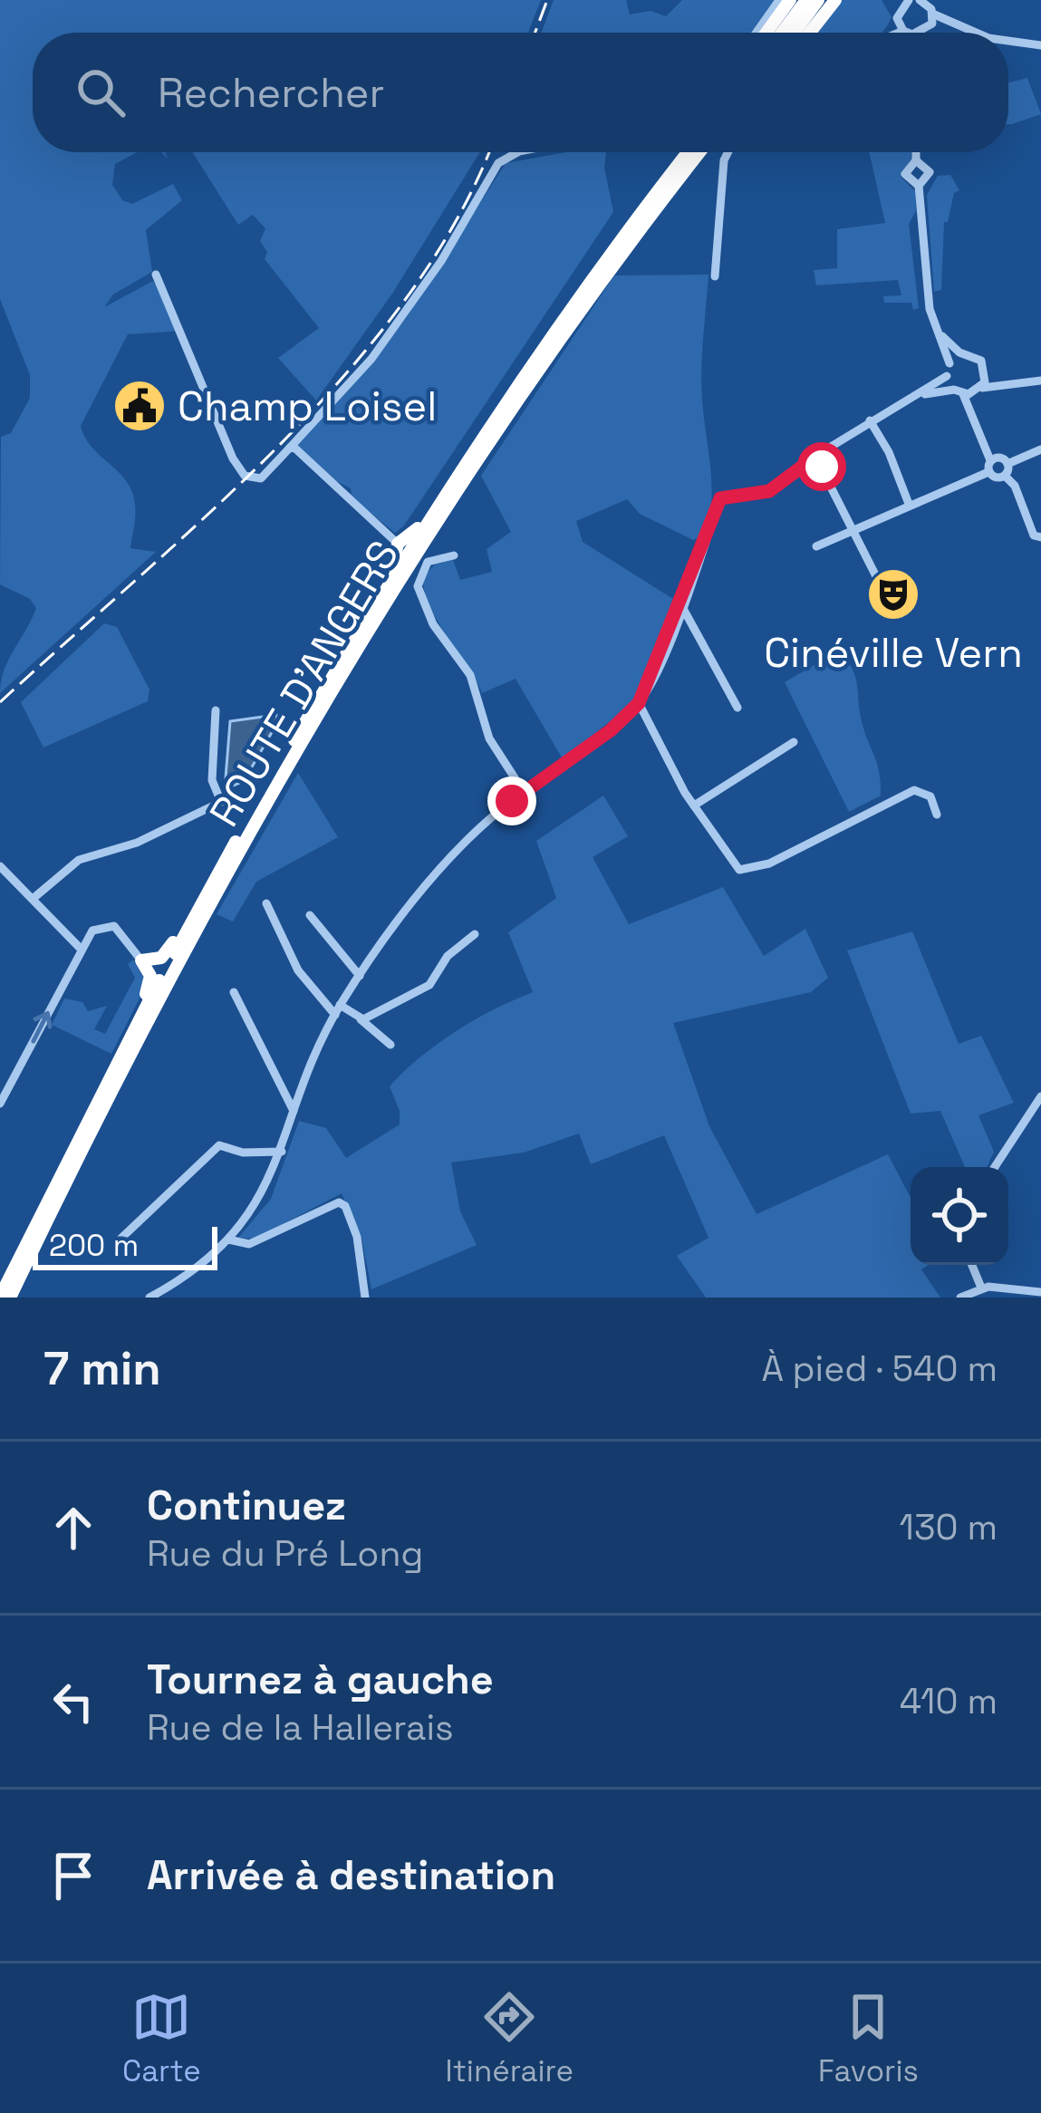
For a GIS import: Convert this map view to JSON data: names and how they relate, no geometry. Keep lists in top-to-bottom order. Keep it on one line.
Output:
{"streets":{"highway":["ROUTE D'ANGERS"]},"places":{"public building":["Champ Loisel"],"theatre":["Cinéville Vern"]},"scale_bar":"200 m","page":{"search":"Rechercher","scale":"200 m","heading":["7 min","À pied · 540 m"],"list":[["Continuez","Rue du Pré Long","130 m"],["Tournez à gauche","Rue de la Hallerais","410 m"],"Arrivée à destination"],"nav":["Carte","Itinéraire","Favoris"]}}
